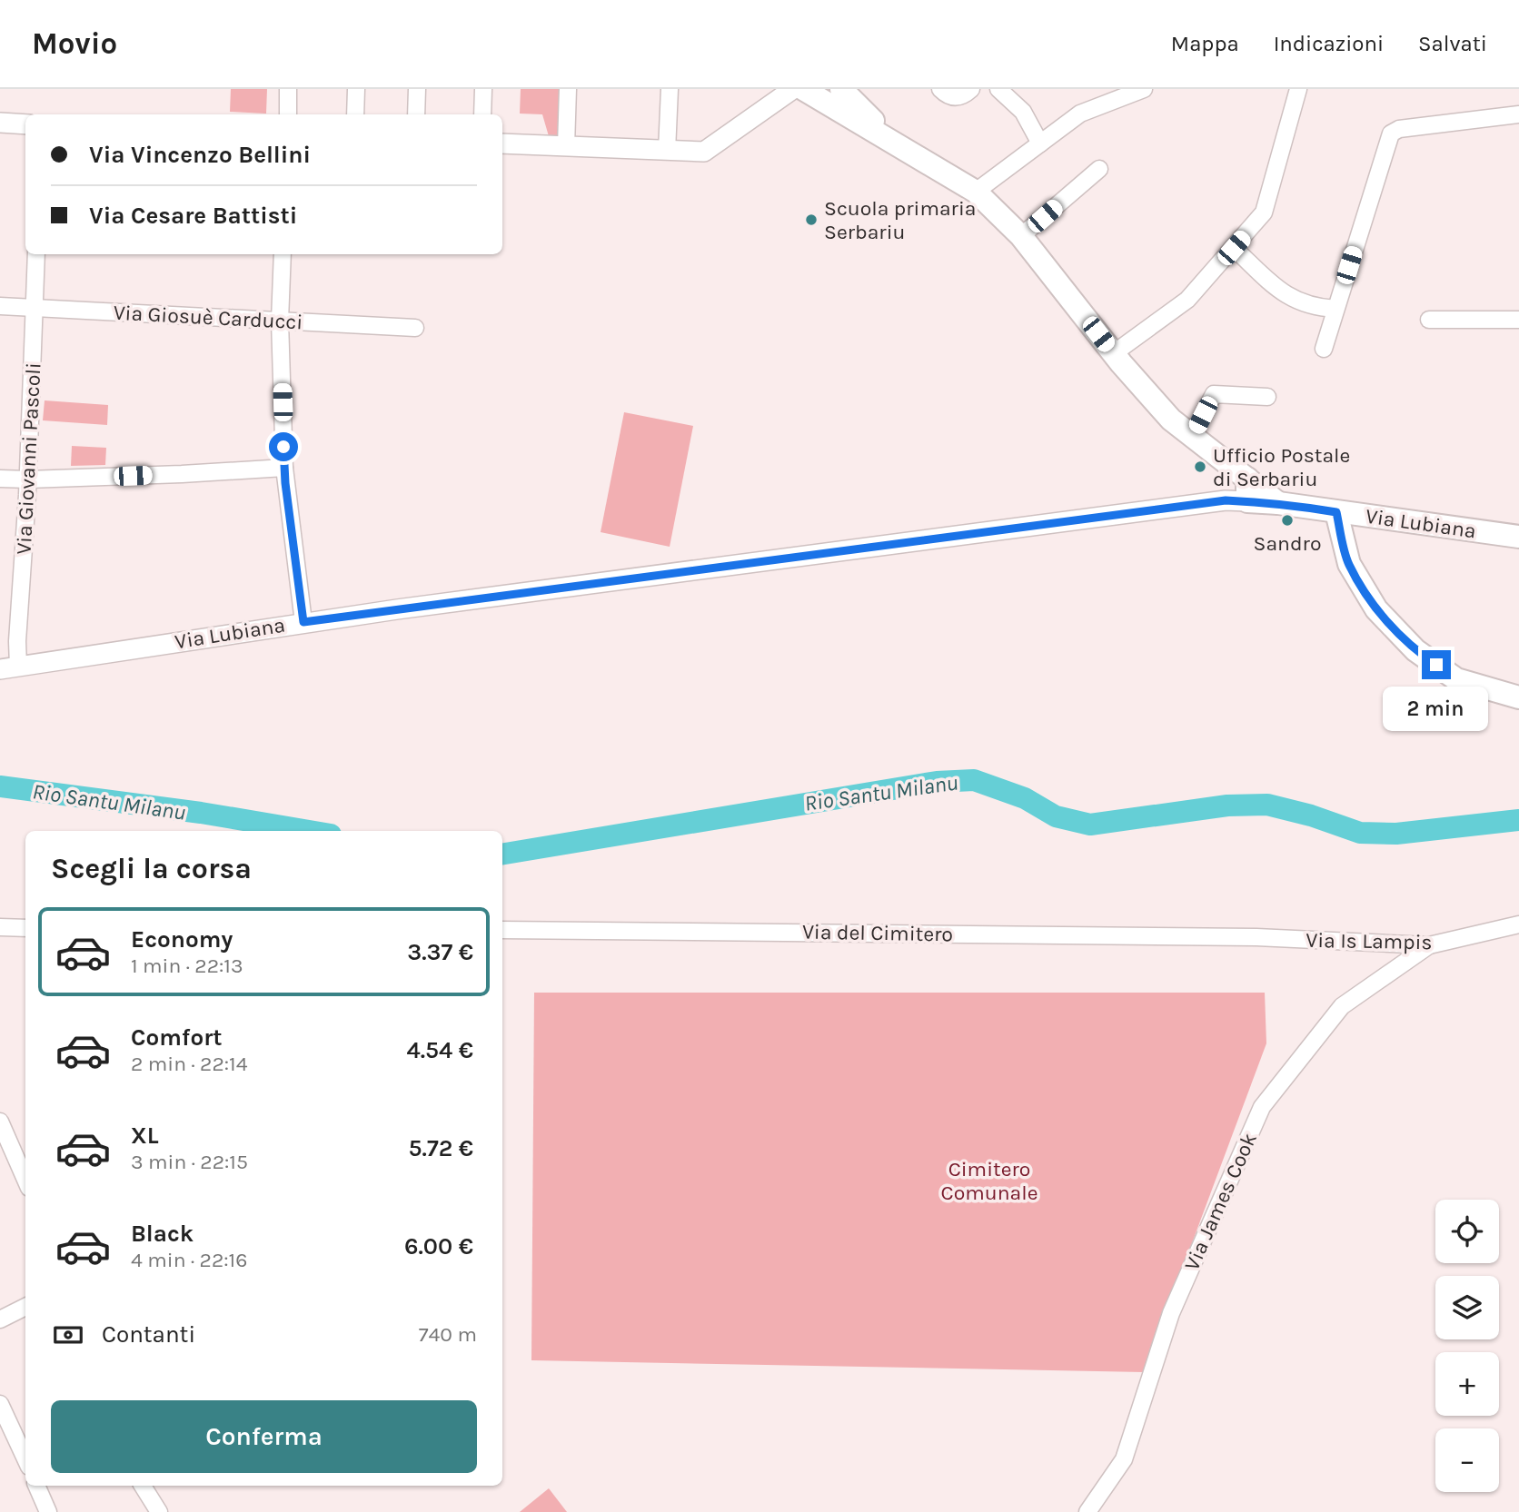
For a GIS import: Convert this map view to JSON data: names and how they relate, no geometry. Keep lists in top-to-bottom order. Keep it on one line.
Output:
{"streets":{"main road":["Via Lubiana"],"street":["Via Giosuè Carducci","Via Giovanni Pascoli","Via del Cimitero","Via Is Lampis","Via James Cook"]},"crossings":[["Via Giosuè Carducci","Via Giovanni Pascoli"],["Via Giovanni Pascoli","Via Lubiana"],["Via del Cimitero","Via Is Lampis"],["Via Is Lampis","Via James Cook"]],"water":["Rio Santu Milanu"],"parks":["Cimitero Comunale"],"places":["Scuola primaria Serbariu","Ufficio Postale di Serbariu","Sandro"],"page":{"header":"Movio","nav":["Mappa","Indicazioni","Salvati"],"banner":["Via Vincenzo Bellini","Via Cesare Battisti"],"bubble":"2 min","heading":"Scegli la corsa","list":[{"name":"Economy","note":"1 min · 22:13","value":"3.37 €"},{"name":"Comfort","note":"2 min · 22:14","value":"4.54 €"},{"name":"XL","note":"3 min · 22:15","value":"5.72 €"},{"name":"Black","note":"4 min · 22:16","value":"6.00 €"}],"map_buttons":["+","−"],"pay":["Contanti","740 m"],"buttons":"Conferma"}}
